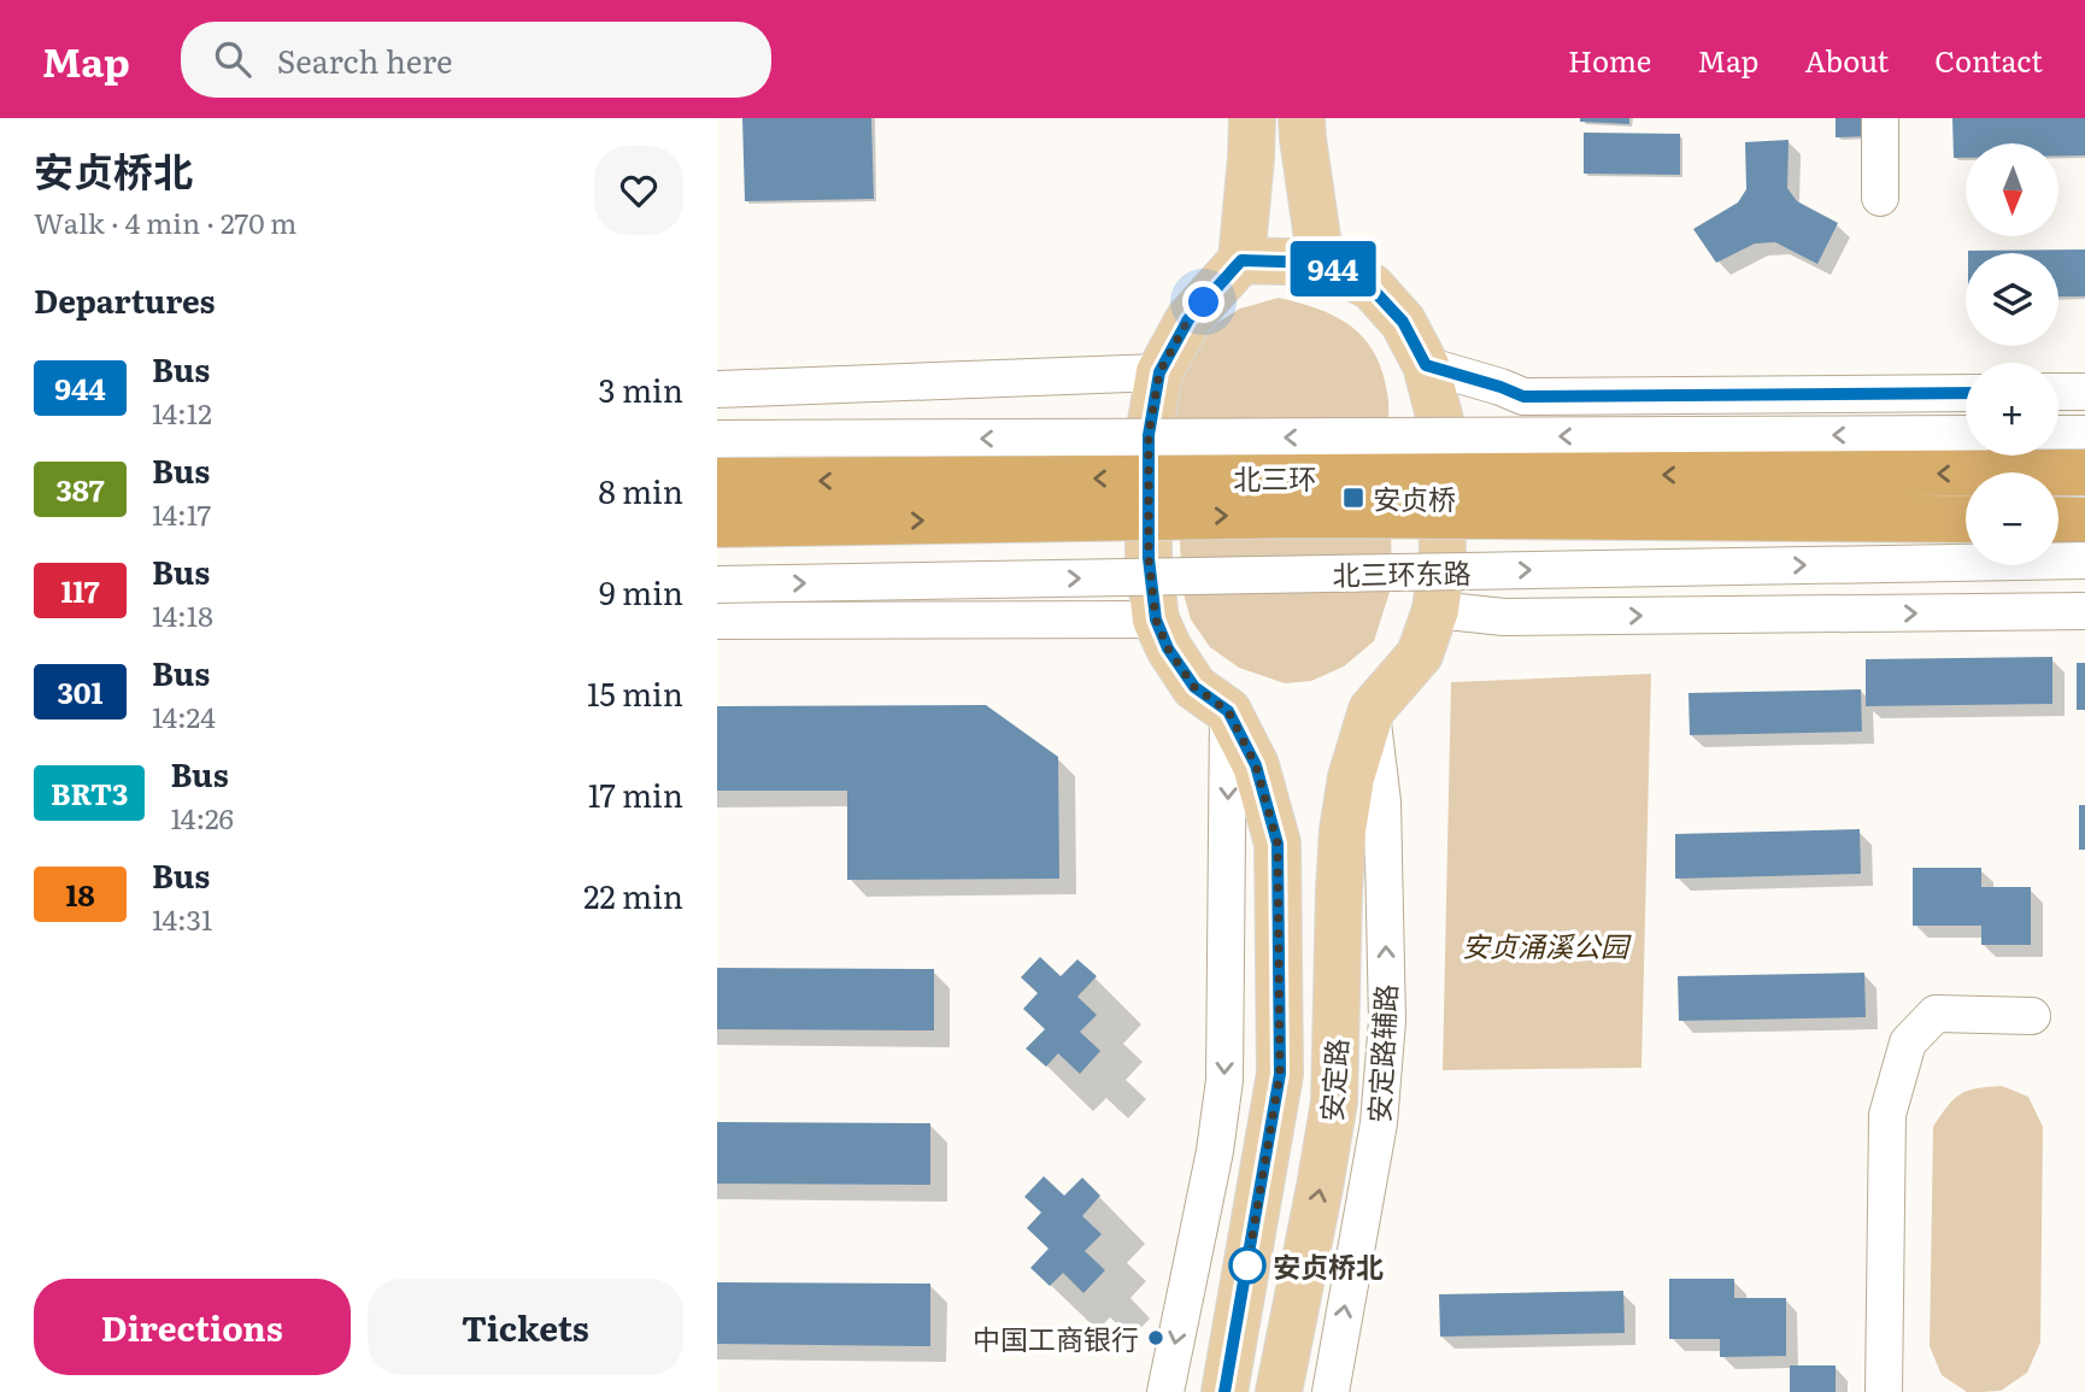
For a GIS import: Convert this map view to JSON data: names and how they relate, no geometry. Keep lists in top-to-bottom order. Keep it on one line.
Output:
{"streets":{"highway":["北三环"],"main road":["安定路"],"street":["北三环东路","安定路辅路"]},"crossings":[["安定路辅路","安定路"]],"parks":["安贞涌溪公园"],"places":{"transit":["安贞桥"],"other":["安贞桥北","中国工商银行"]},"lines":["bus line 944"],"north":"bottom","page":{"header":"Map","search":"Search here","nav":["Home","Map","About","Contact"],"heading":[["安贞桥北","Walk · 4 min · 270 m"],"Departures"],"on_map":"944","map_buttons":["+","−"],"list":[{"mark":"944","name":"Bus","note":"14:12","value":"3 min"},{"mark":"387","name":"Bus","note":"14:17","value":"8 min"},{"mark":"117","name":"Bus","note":"14:18","value":"9 min"},{"mark":"301","name":"Bus","note":"14:24","value":"15 min"},{"mark":"BRT3","name":"Bus","note":"14:26","value":"17 min"},{"mark":"18","name":"Bus","note":"14:31","value":"22 min"}],"buttons":["Directions","Tickets"]}}
